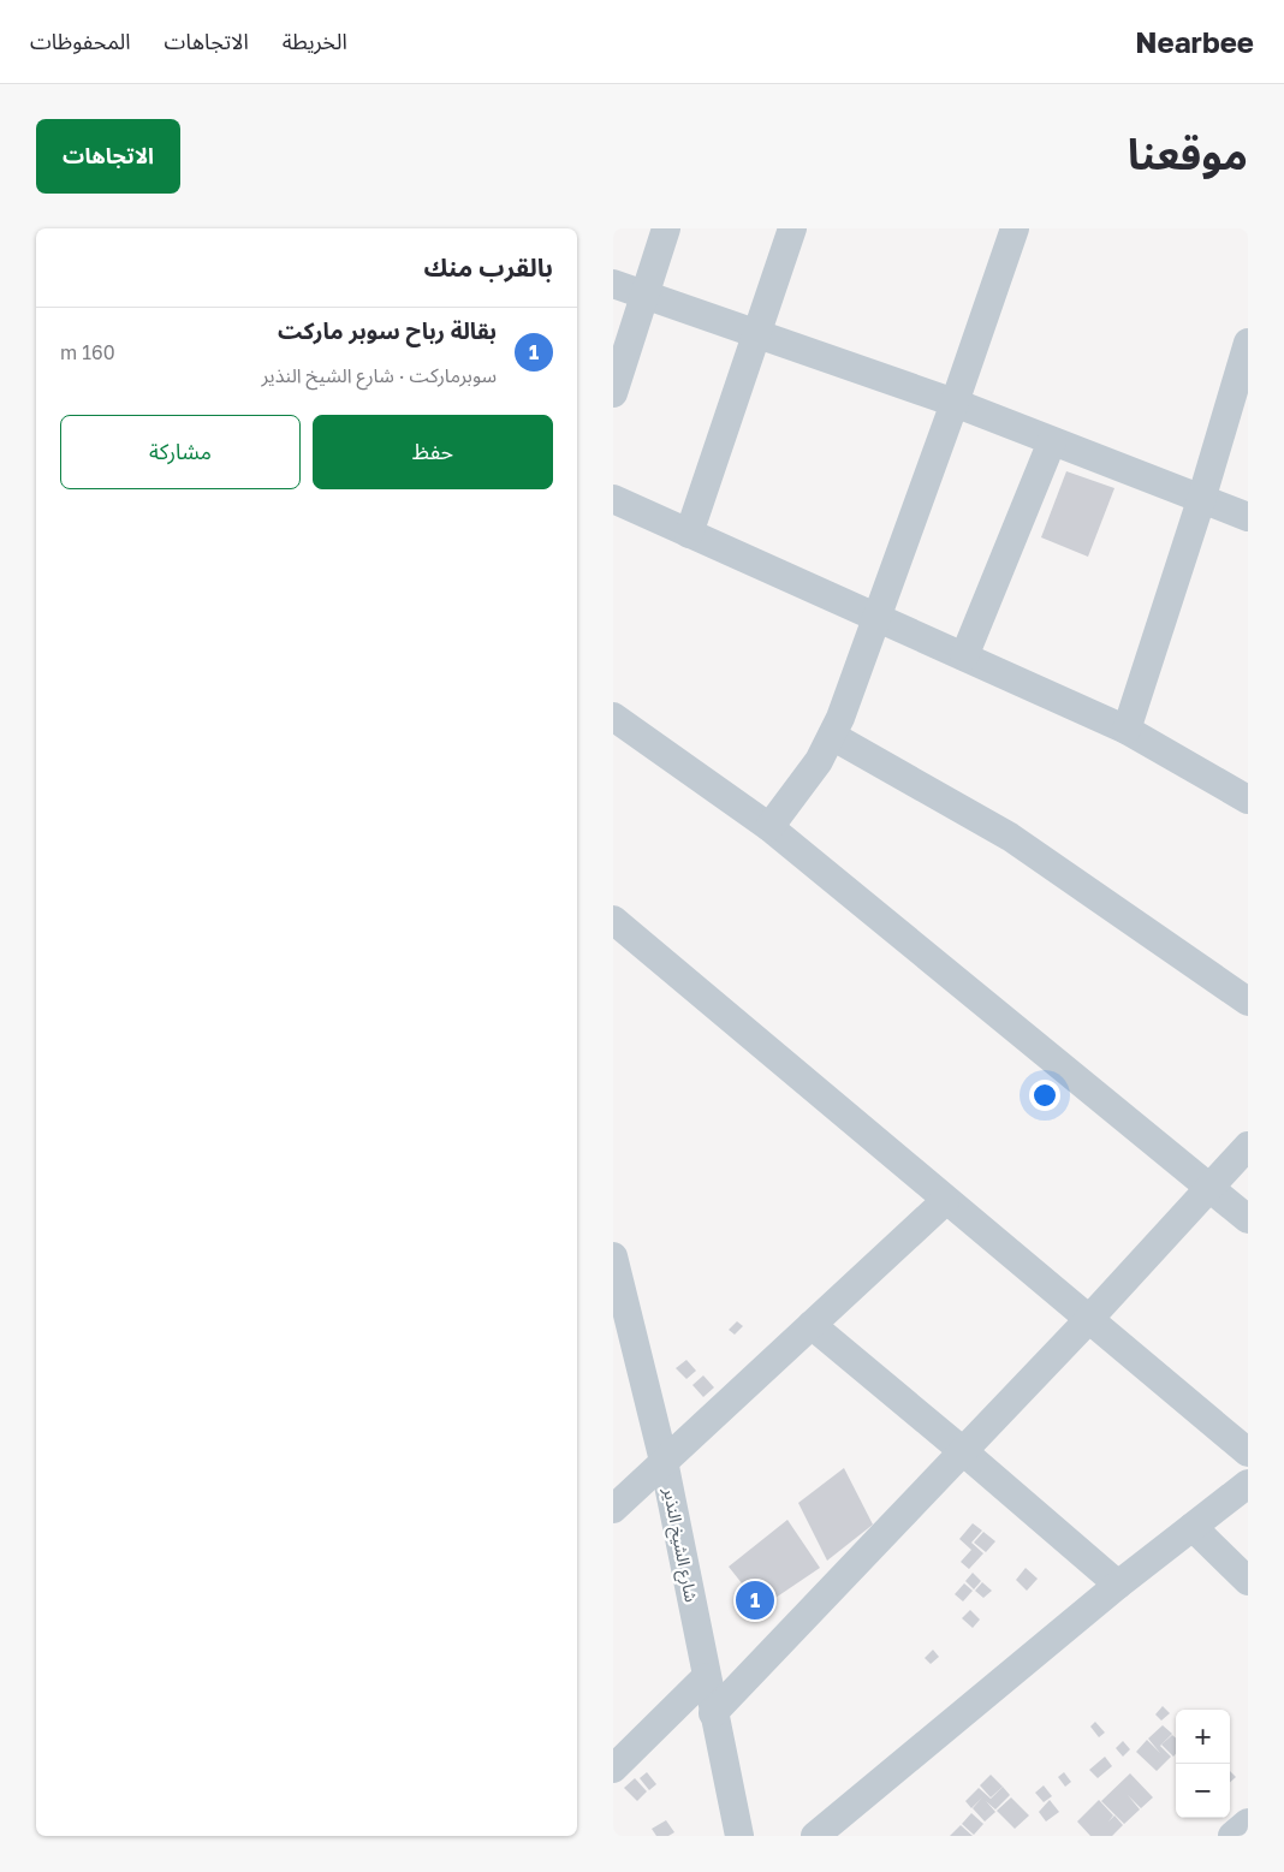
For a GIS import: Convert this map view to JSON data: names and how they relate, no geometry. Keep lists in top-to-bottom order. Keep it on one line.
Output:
{"streets":{"street":["شارع الشيخ النذير"]},"page":{"header":"Nearbee","nav":["الخريطة","الاتجاهات","المحفوظات"],"title":"موقعنا","buttons":["الاتجاهات",["حفظ","مشاركة"]],"heading":"بالقرب منك","list":[{"mark":"1","name":"بقالة رباح سوبر ماركت","note":"سوبرماركت · شارع الشيخ النذير","value":"160 m"}],"pins":"1","map_buttons":["+","−"]}}
